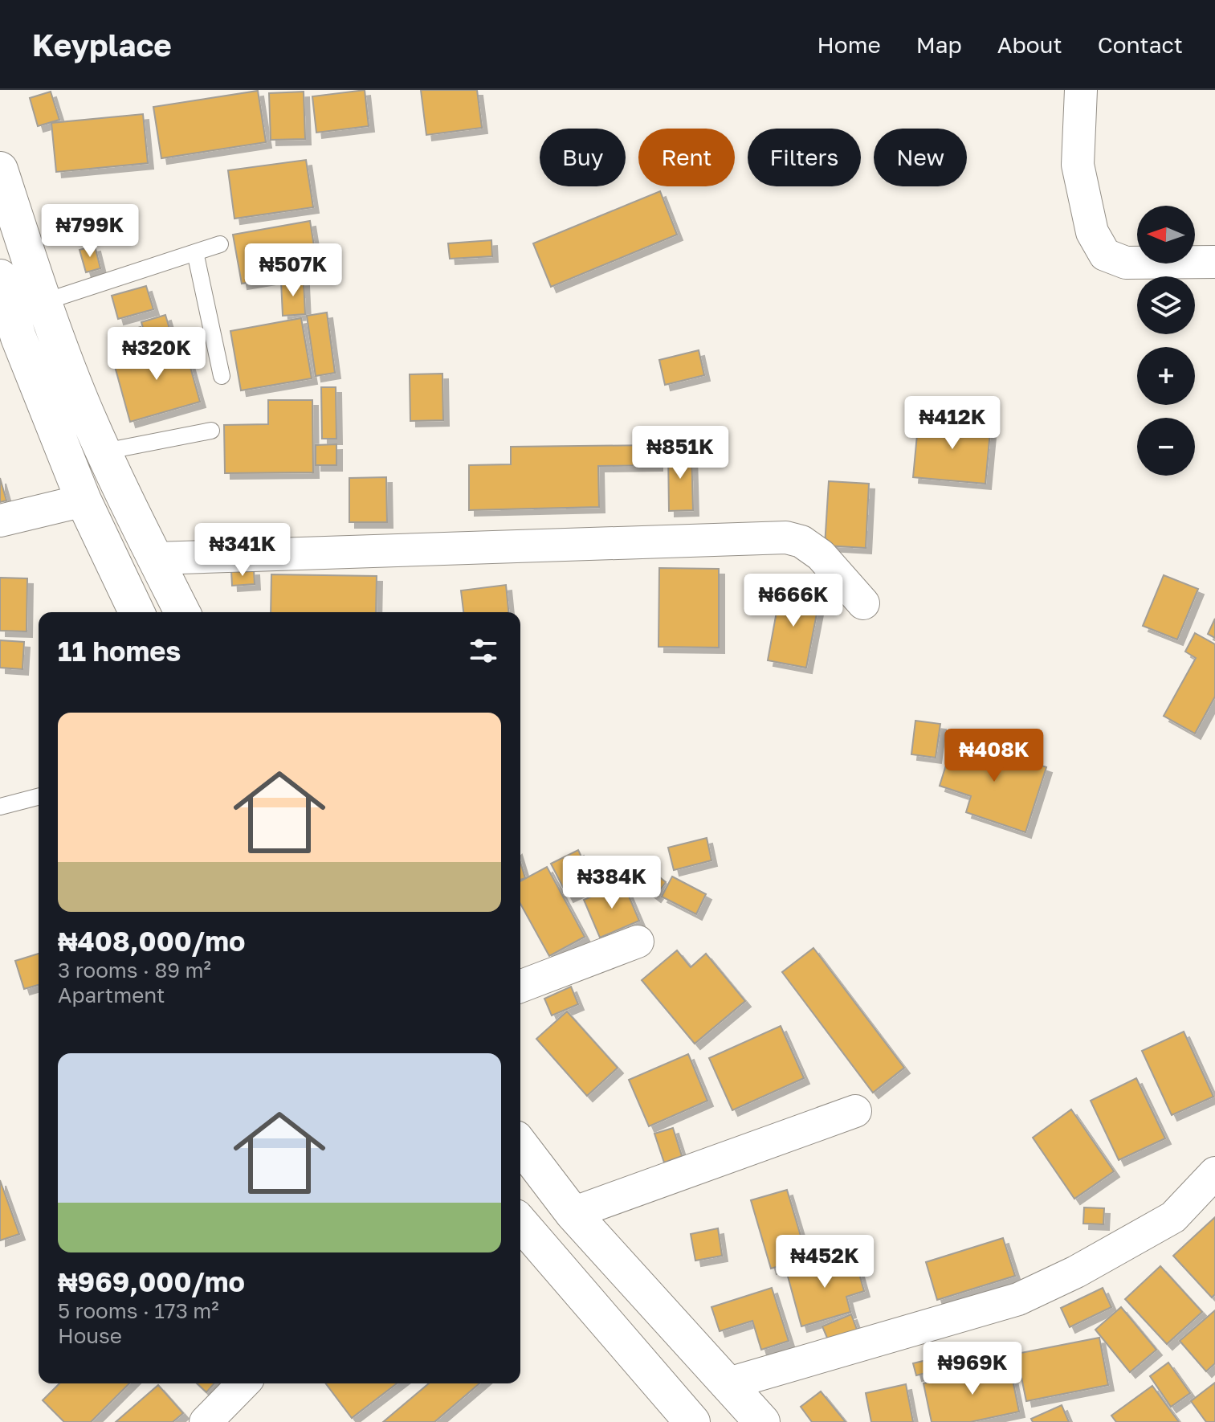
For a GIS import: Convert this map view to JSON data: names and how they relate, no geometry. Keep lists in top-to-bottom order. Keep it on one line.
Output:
{"north":"left","page":{"header":"Keyplace","nav":["Home","Map","About","Contact"],"chip":["Buy","Rent","Filters","New"],"price":["₦799K","₦507K","₦320K","₦412K","₦851K","₦341K","₦666K","₦408K","₦384K","₦452K","₦969K"],"map_buttons":["+","−"],"heading":"11 homes","list":[{"name":"₦408,000/mo","note":"3 rooms · 89 m² · Apartment"},{"name":"₦969,000/mo","note":"5 rooms · 173 m² · House"}]}}
